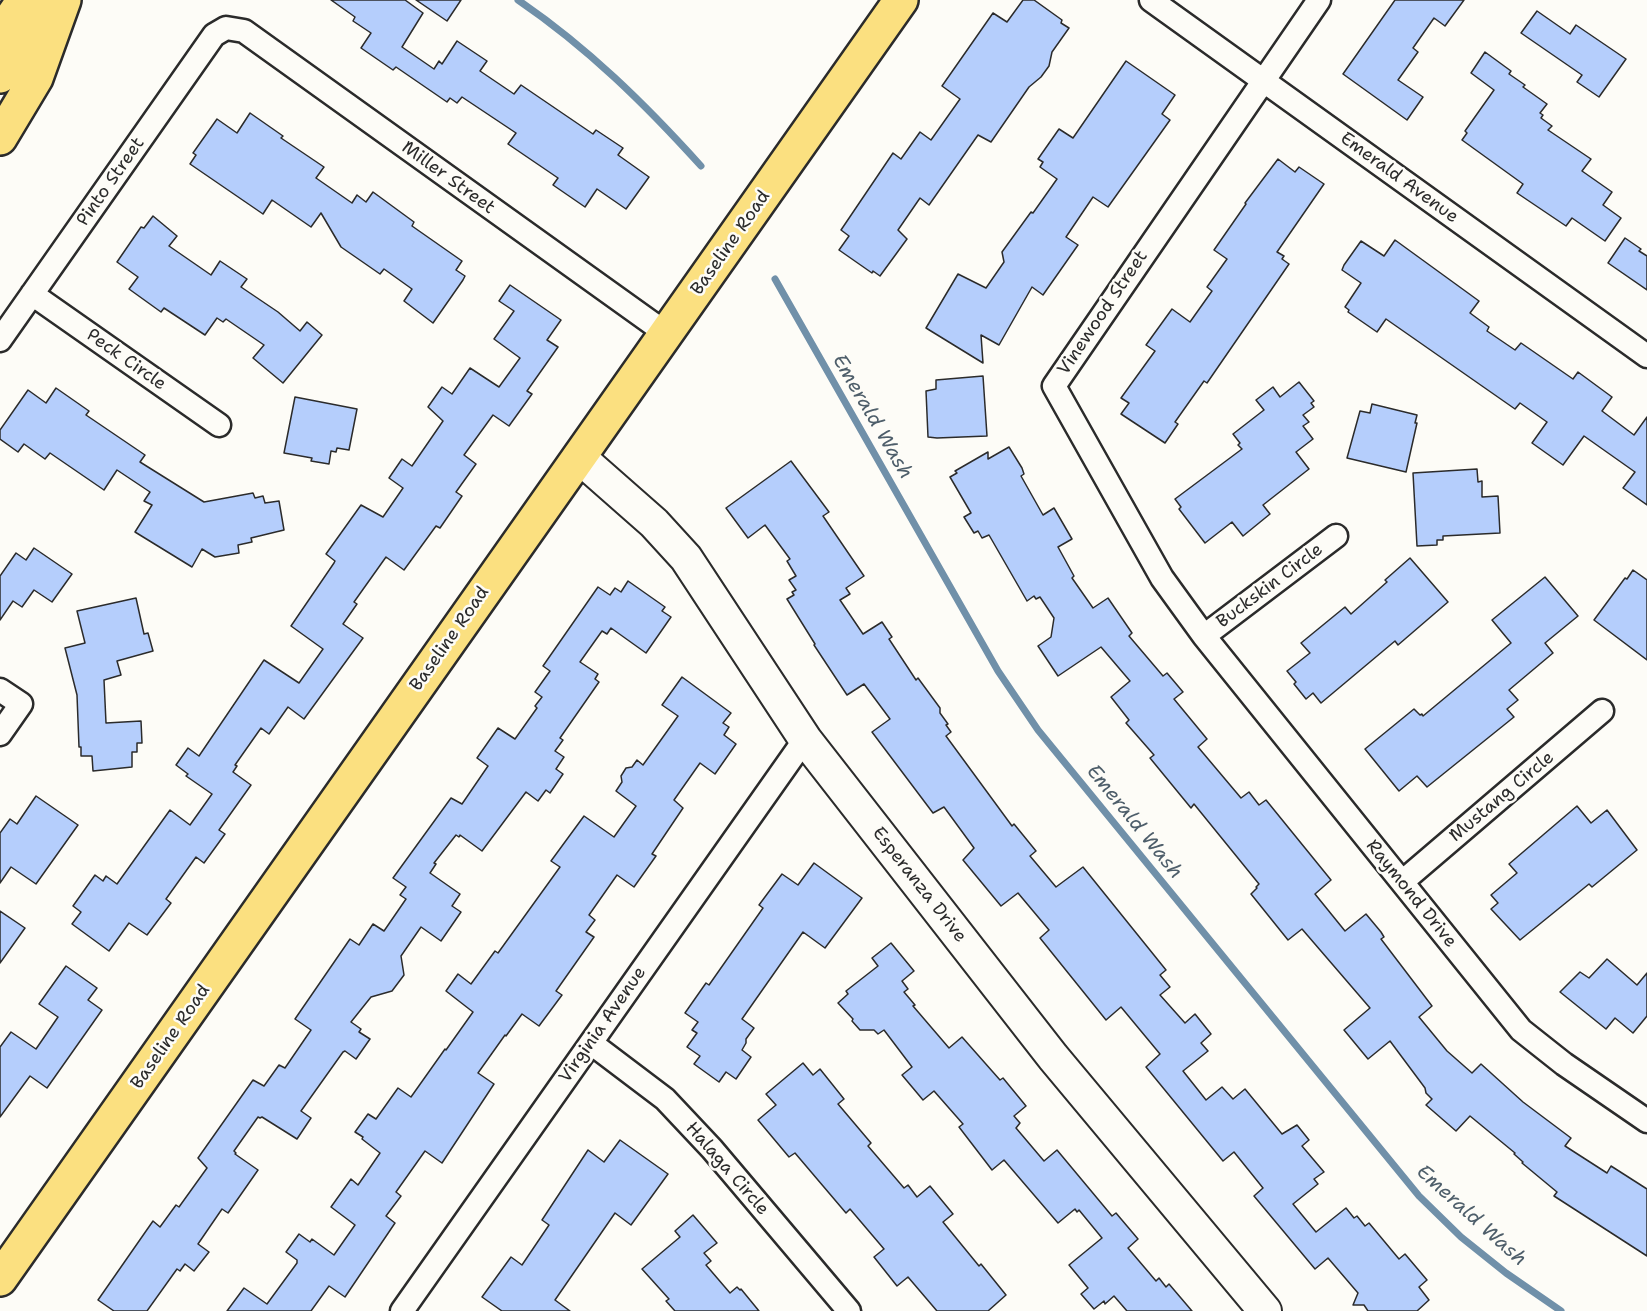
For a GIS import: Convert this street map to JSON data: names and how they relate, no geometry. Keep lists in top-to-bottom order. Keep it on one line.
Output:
{"streets":{"main road":["Baseline Road","Esperanza Drive"],"street":["Miller Street","Emerald Avenue","Pinto Street","Vinewood Street","Peck Circle","Buckskin Circle","Mustang Circle","Raymond Drive","Virginia Avenue","Halaga Circle"]},"crossings":[["Miller Street","Pinto Street"],["Miller Street","Baseline Road"],["Emerald Avenue","Vinewood Street"],["Pinto Street","Peck Circle"],["Baseline Road","Esperanza Drive"],["Vinewood Street","Buckskin Circle"],["Vinewood Street","Raymond Drive"],["Buckskin Circle","Raymond Drive"],["Mustang Circle","Raymond Drive"],["Esperanza Drive","Virginia Avenue"],["Virginia Avenue","Halaga Circle"]],"water":["Emerald Wash"]}
